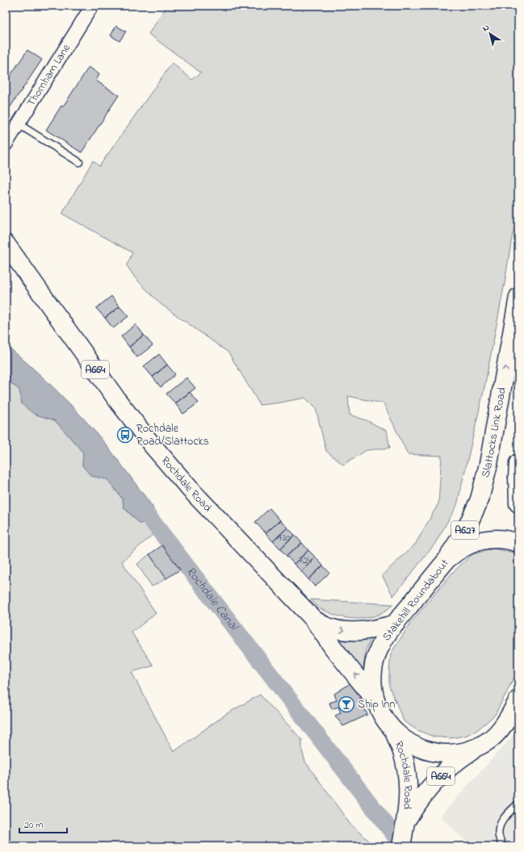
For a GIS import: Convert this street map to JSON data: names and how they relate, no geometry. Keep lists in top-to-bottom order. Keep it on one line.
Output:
{"streets":{"main road":["A664","Slattocks Link Road","Rochdale Road","A627","Stakehill Roundabout"],"street":["Thornham Lane"]},"crossings":[["Slattocks Link Road","Stakehill Roundabout"],["Rochdale Road","Stakehill Roundabout"]],"one_way":["Slattocks Link Road"],"water":["Rochdale Canal"],"places":{"bus stop":["Rochdale Road/Slattocks"],"bar":["Ship Inn"]},"house_numbers":["730","724"],"scale_bar":"20 m","north":"top left"}
